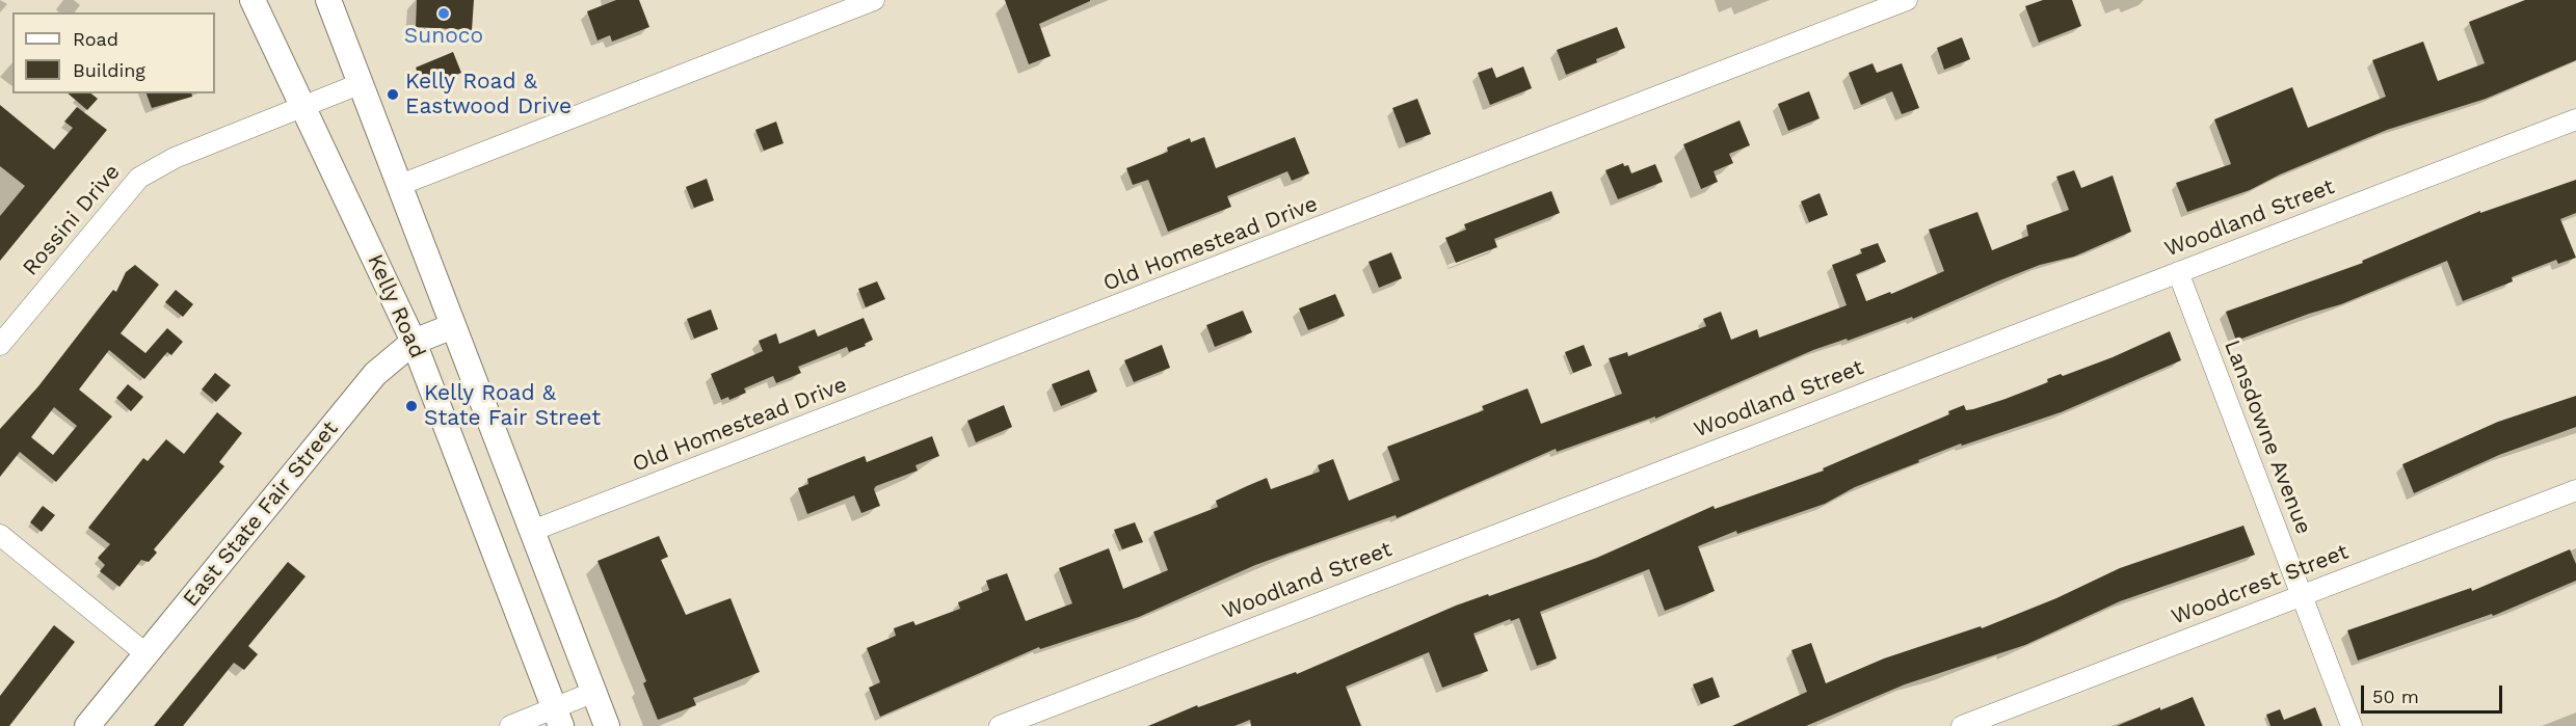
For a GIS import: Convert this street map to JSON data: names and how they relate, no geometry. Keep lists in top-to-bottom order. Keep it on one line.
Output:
{"streets":{"street":["Woodland Street","Rossini Drive","Old Homestead Drive","Kelly Road","Lansdowne Avenue","East State Fair Street","Woodcrest Street"]},"crossings":[["Woodland Street","Lansdowne Avenue"],["Rossini Drive","Kelly Road"],["Old Homestead Drive","Kelly Road"],["Kelly Road","East State Fair Street"],["Lansdowne Avenue","Woodcrest Street"]],"places":["Sunoco","Kelly Road & Eastwood Drive","Kelly Road & State Fair Street"],"legend":["Road","Building"],"scale_bar":"50 m"}
